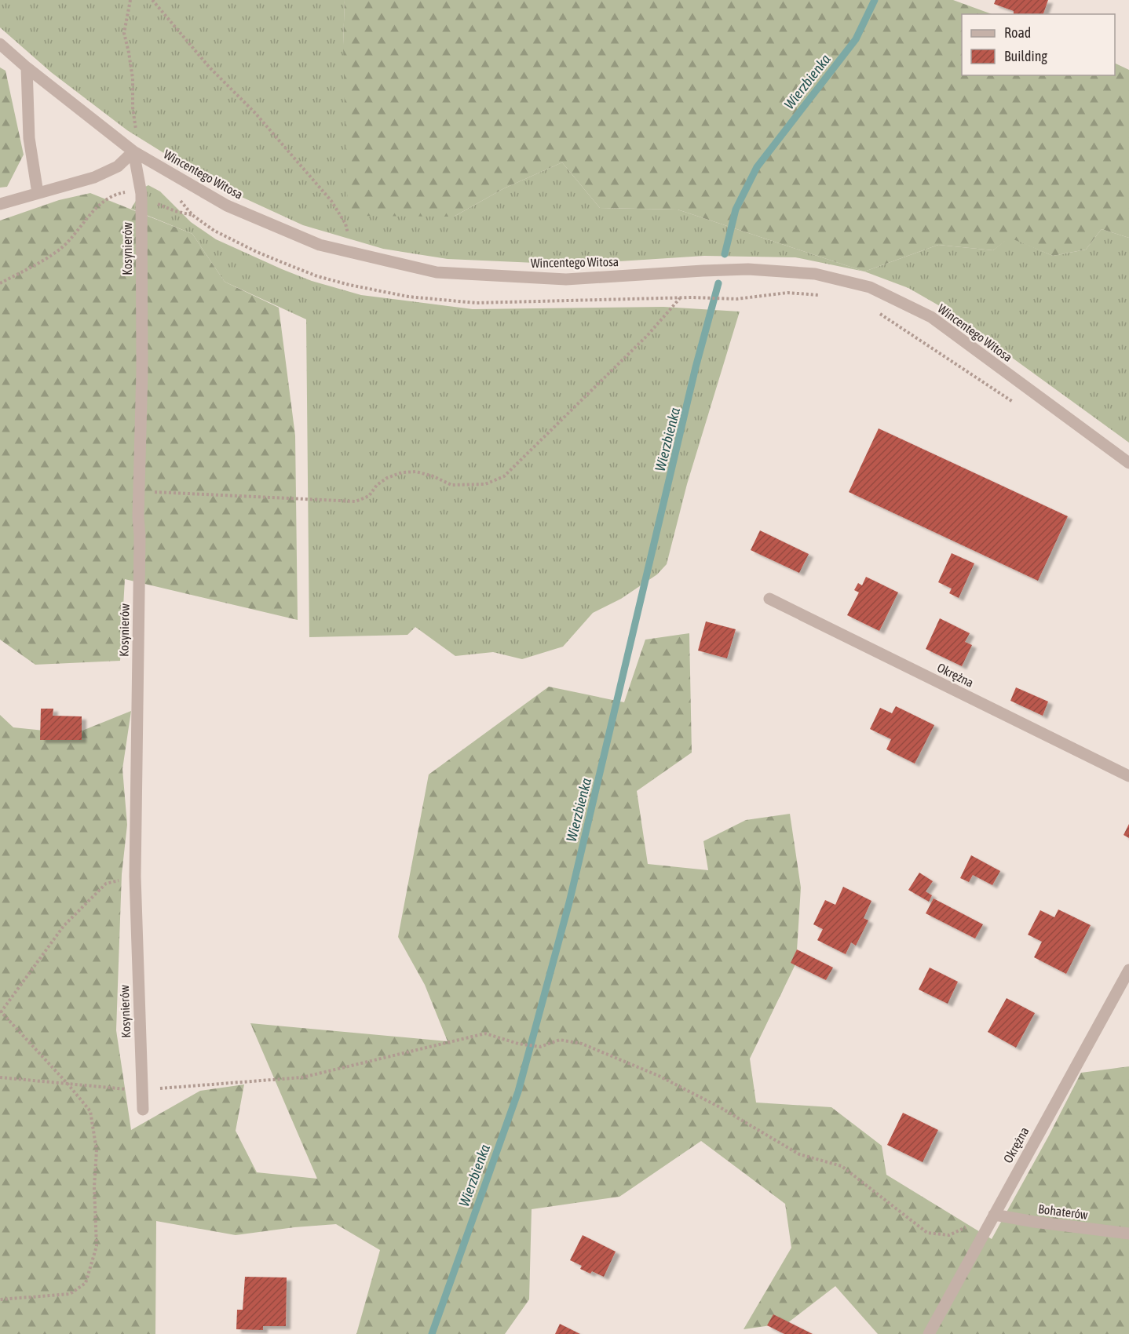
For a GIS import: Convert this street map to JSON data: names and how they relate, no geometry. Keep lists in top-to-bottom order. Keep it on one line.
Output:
{"streets":{"street":["Wincentego Witosa","Kosynierów","Okrężna","Bohaterów"]},"crossings":[["Wincentego Witosa","Kosynierów"],["Okrężna","Bohaterów"]],"water":["Wierzbienka"],"legend":["Road","Building"]}
